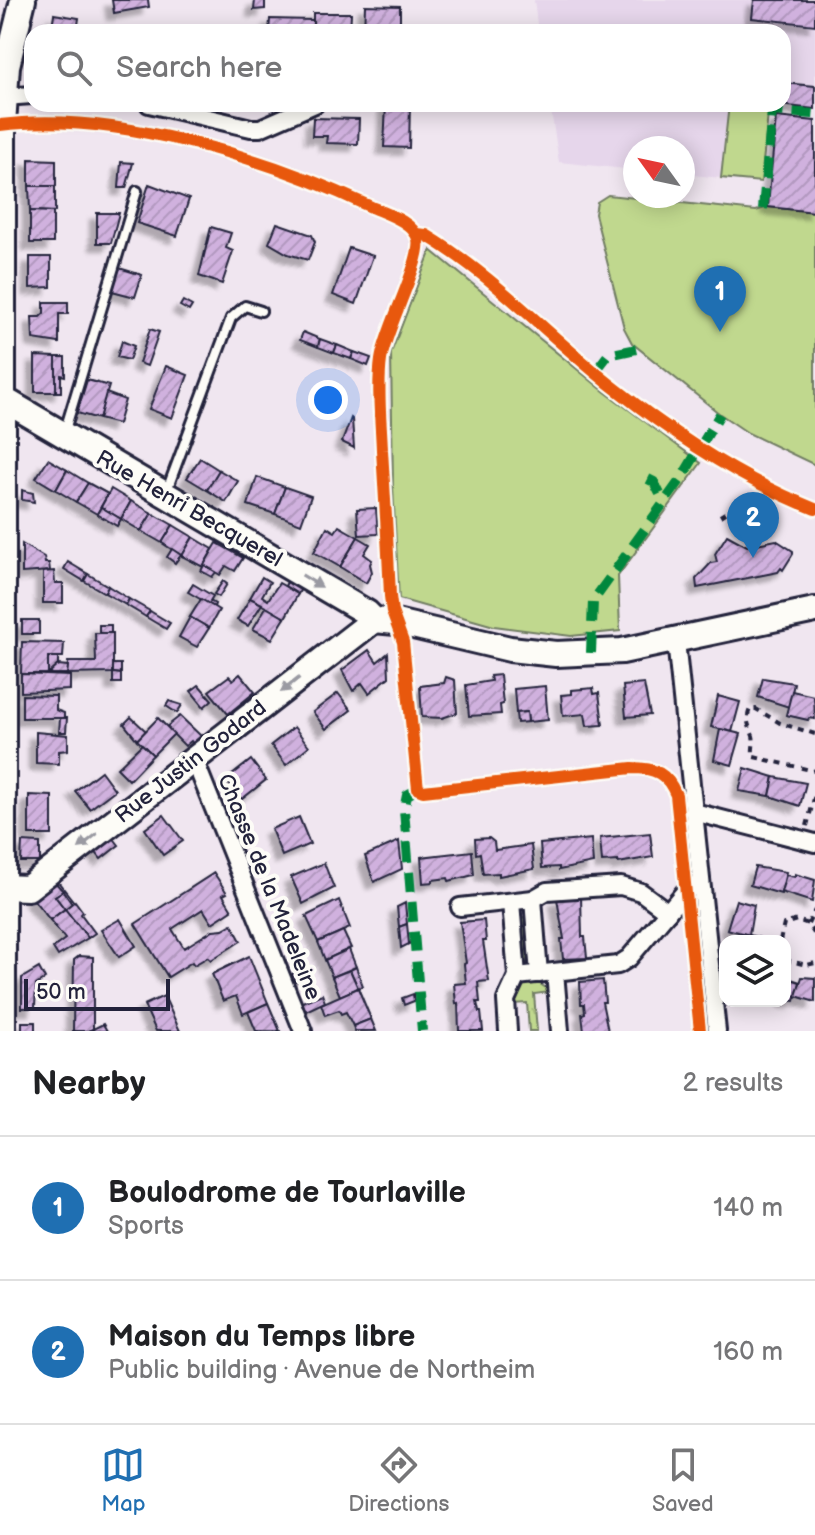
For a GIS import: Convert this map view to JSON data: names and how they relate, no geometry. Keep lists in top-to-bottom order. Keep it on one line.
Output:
{"streets":{"street":["Rue Henri Becquerel","Rue Justin Godard","Chasse de la Madeleine"]},"crossings":[["Rue Henri Becquerel","Rue Justin Godard"],["Rue Justin Godard","Chasse de la Madeleine"]],"one_way":["Rue Henri Becquerel","Rue Justin Godard"],"scale_bar":"50 m","north":"top left","page":{"search":"Search here","pins":["1","2"],"scale":"50 m","heading":["Nearby","2 results"],"list":[{"mark":"1","name":"Boulodrome de Tourlaville","note":"Sports","value":"140 m"},{"mark":"2","name":"Maison du Temps libre","note":"Public building · Avenue de Northeim","value":"160 m"}],"nav":["Map","Directions","Saved"]}}
